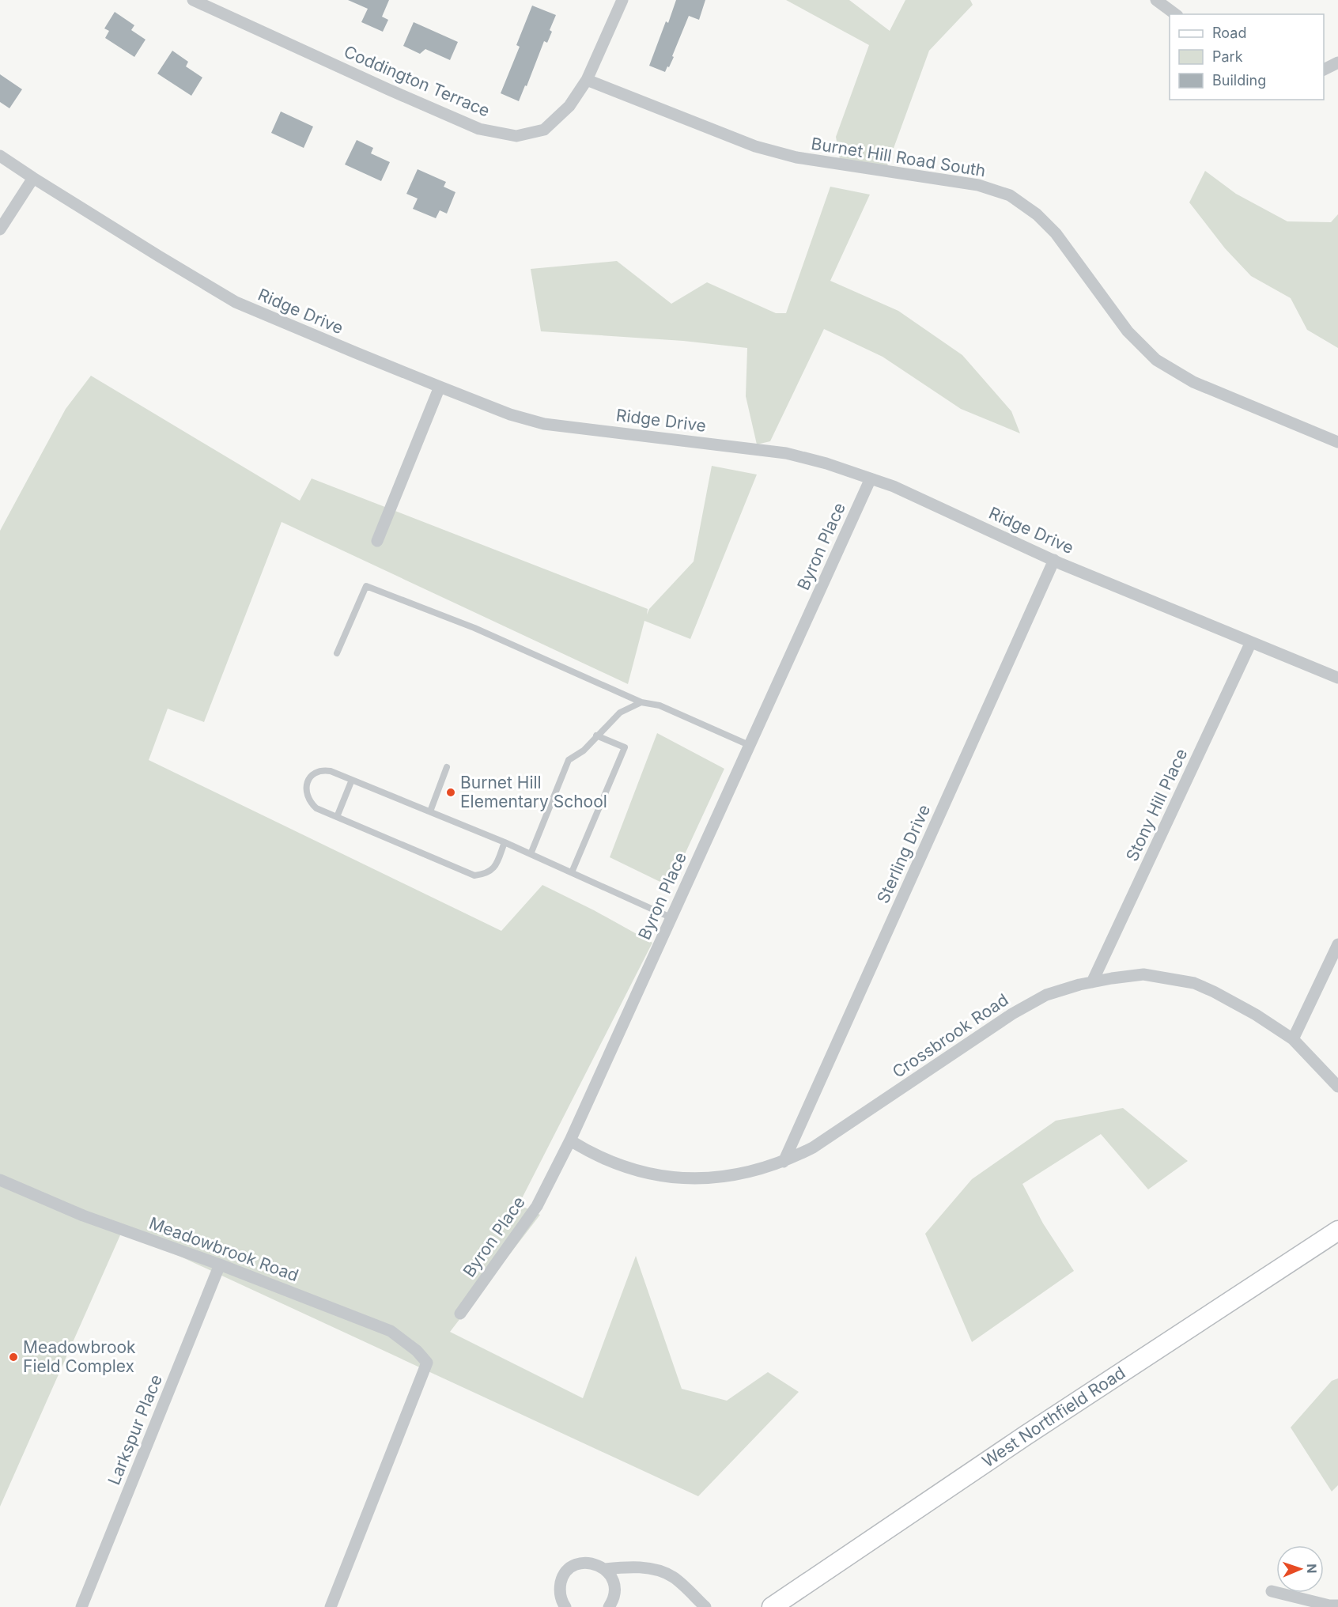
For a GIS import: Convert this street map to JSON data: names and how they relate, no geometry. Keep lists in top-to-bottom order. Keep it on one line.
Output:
{"streets":{"main road":["West Northfield Road"],"street":["Coddington Terrace","Burnet Hill Road South","Ridge Drive","Byron Place","Stony Hill Place","Sterling Drive","Crossbrook Road","Meadowbrook Road","Larkspur Place"]},"crossings":[["Coddington Terrace","Burnet Hill Road South"],["Ridge Drive","Byron Place"],["Ridge Drive","Stony Hill Place"],["Ridge Drive","Sterling Drive"],["Byron Place","Crossbrook Road"],["Stony Hill Place","Crossbrook Road"],["Sterling Drive","Crossbrook Road"],["Meadowbrook Road","Larkspur Place"]],"places":["Burnet Hill Elementary School","Meadowbrook Field Complex"],"legend":["Road","Park","Building"],"north":"right"}
